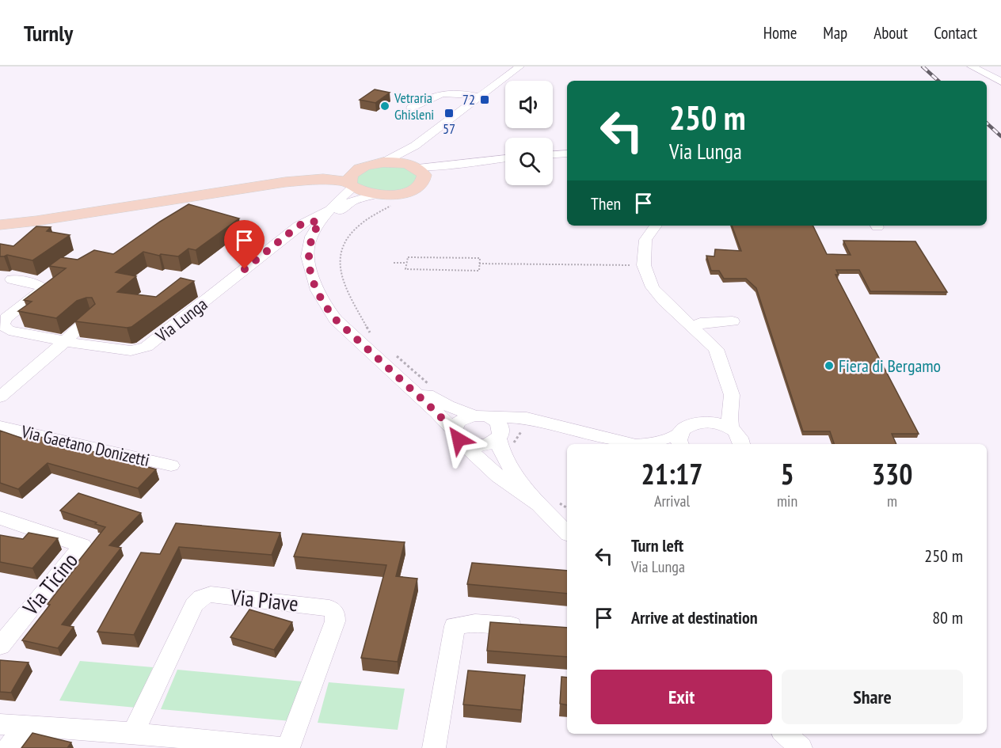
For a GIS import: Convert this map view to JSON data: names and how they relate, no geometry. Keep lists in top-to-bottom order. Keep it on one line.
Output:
{"streets":{"main road":["Via Lunga"],"street":["Via Gaetano Donizetti","Via Ticino","Via Piave"]},"places":{"transit":["72","57"],"other":["Vetraria Ghisleni","Fiera di Bergamo"]},"page":{"header":"Turnly","nav":["Home","Map","About","Contact"],"turn":["250 m","Via Lunga"],"then":"Then","eta":["21:17","Arrival","5","min","330","m"],"list":[{"name":"Turn left","note":"Via Lunga","value":"250 m"},{"name":"Arrive at destination","value":"80 m"}],"buttons":["Exit","Share"]}}
